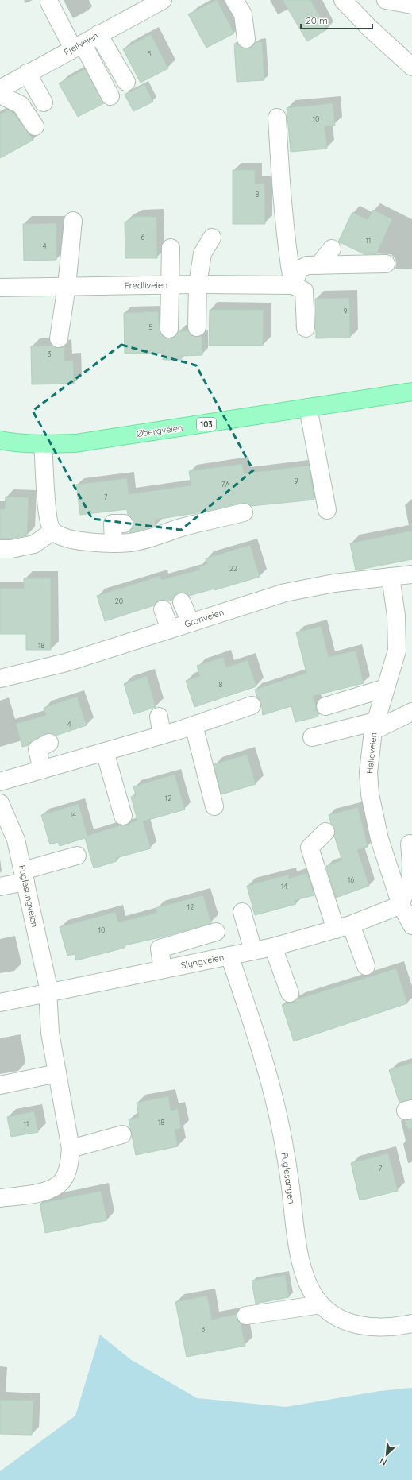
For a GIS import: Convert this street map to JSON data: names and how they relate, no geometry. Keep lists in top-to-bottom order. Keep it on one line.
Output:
{"streets":{"main road":["103","Øbergveien"],"street":["Fjellveien","Fredliveien","Granveien","Helleveien","Fuglesangveien","Slyngveien","Fuglesangen"]},"crossings":[["Granveien","Helleveien"],["Helleveien","Slyngveien"],["Fuglesangveien","Slyngveien"],["Slyngveien","Fuglesangen"]],"house_numbers":["5","10","8","6","11","4","9","5","3","9","7A","7","22","20","18","8","4","12","14","16","14","12","10","18","11","7","3"],"scale_bar":"20 m","north":"bottom left"}
